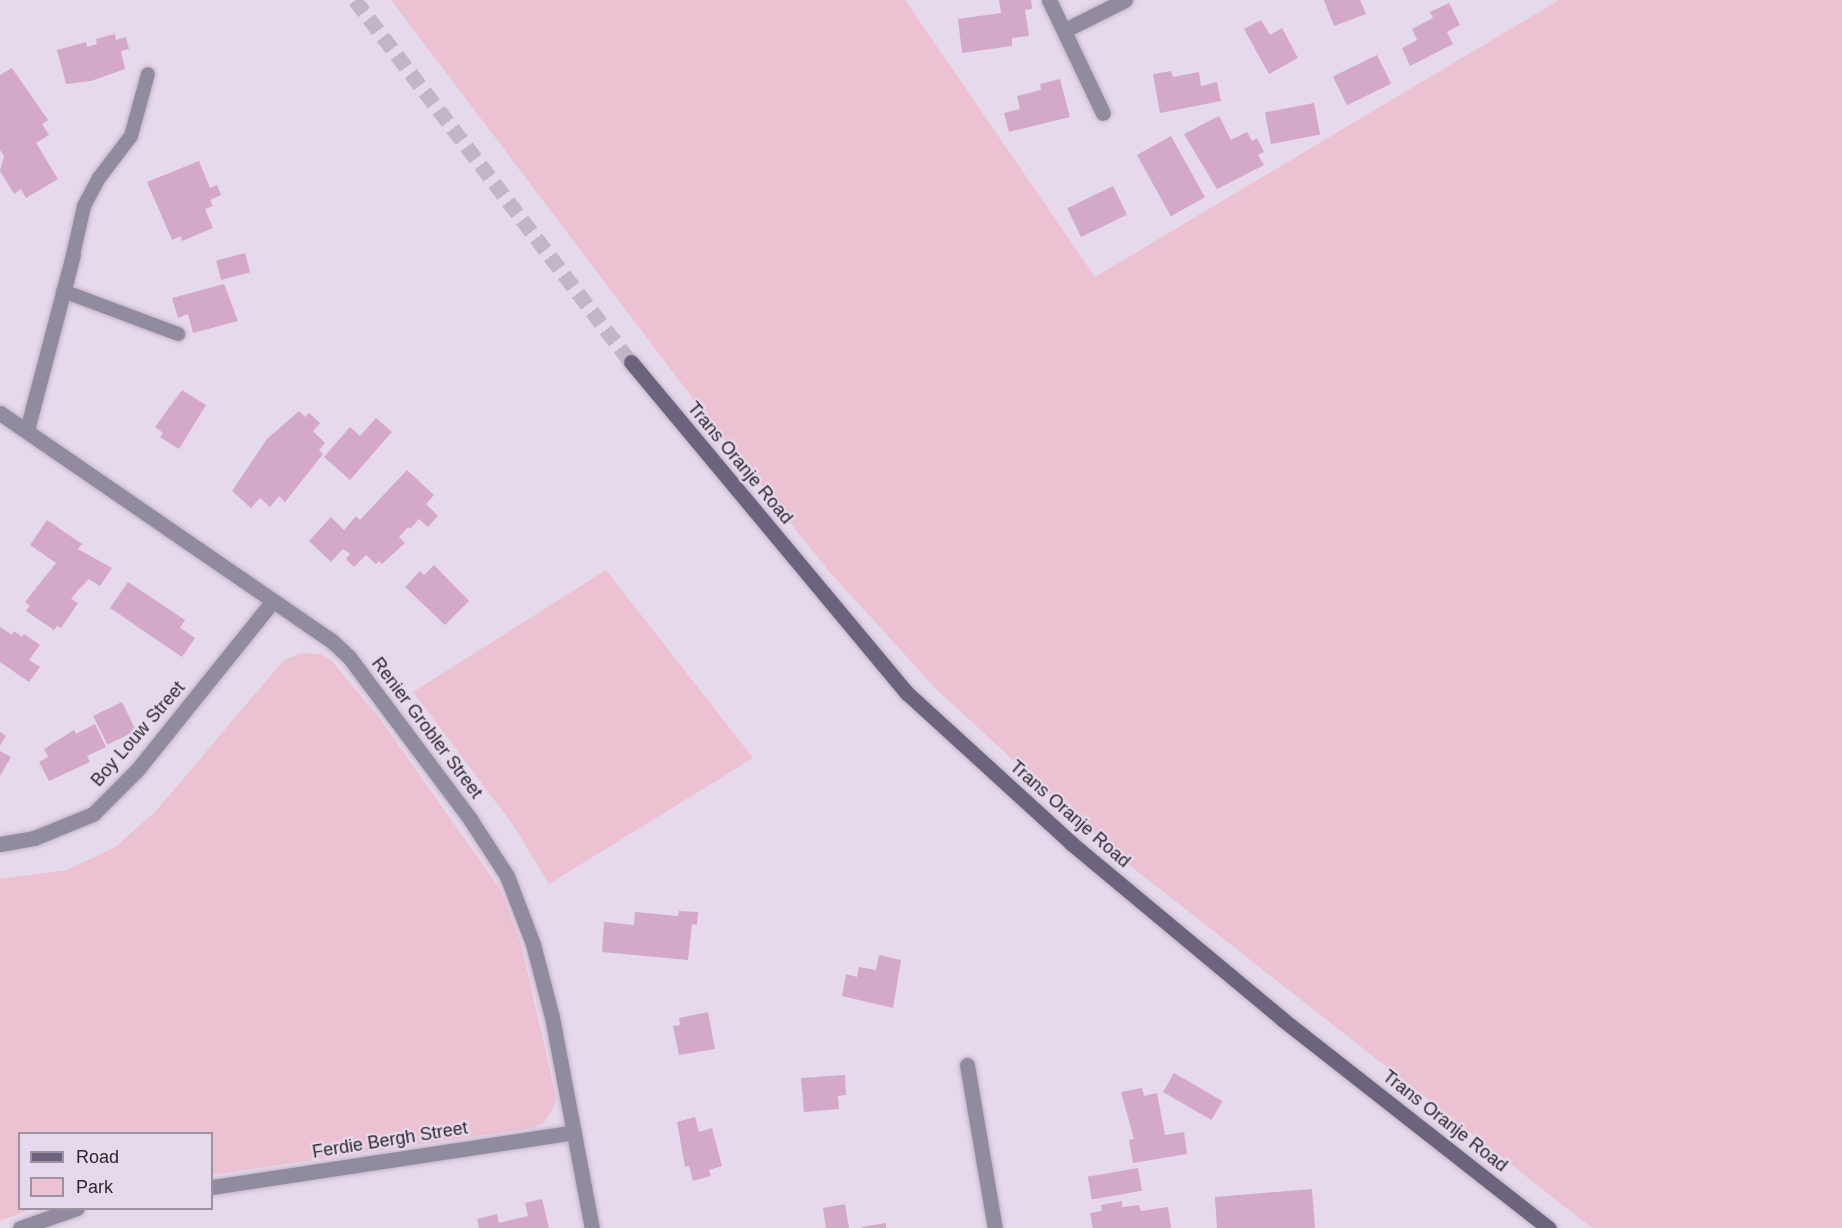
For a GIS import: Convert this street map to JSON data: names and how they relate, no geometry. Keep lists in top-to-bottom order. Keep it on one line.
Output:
{"streets":{"main road":["Trans Oranje Road"],"street":["Renier Grobler Street","Boy Louw Street","Ferdie Bergh Street"]},"crossings":[["Renier Grobler Street","Boy Louw Street"],["Renier Grobler Street","Ferdie Bergh Street"]],"legend":["Road","Park"]}
